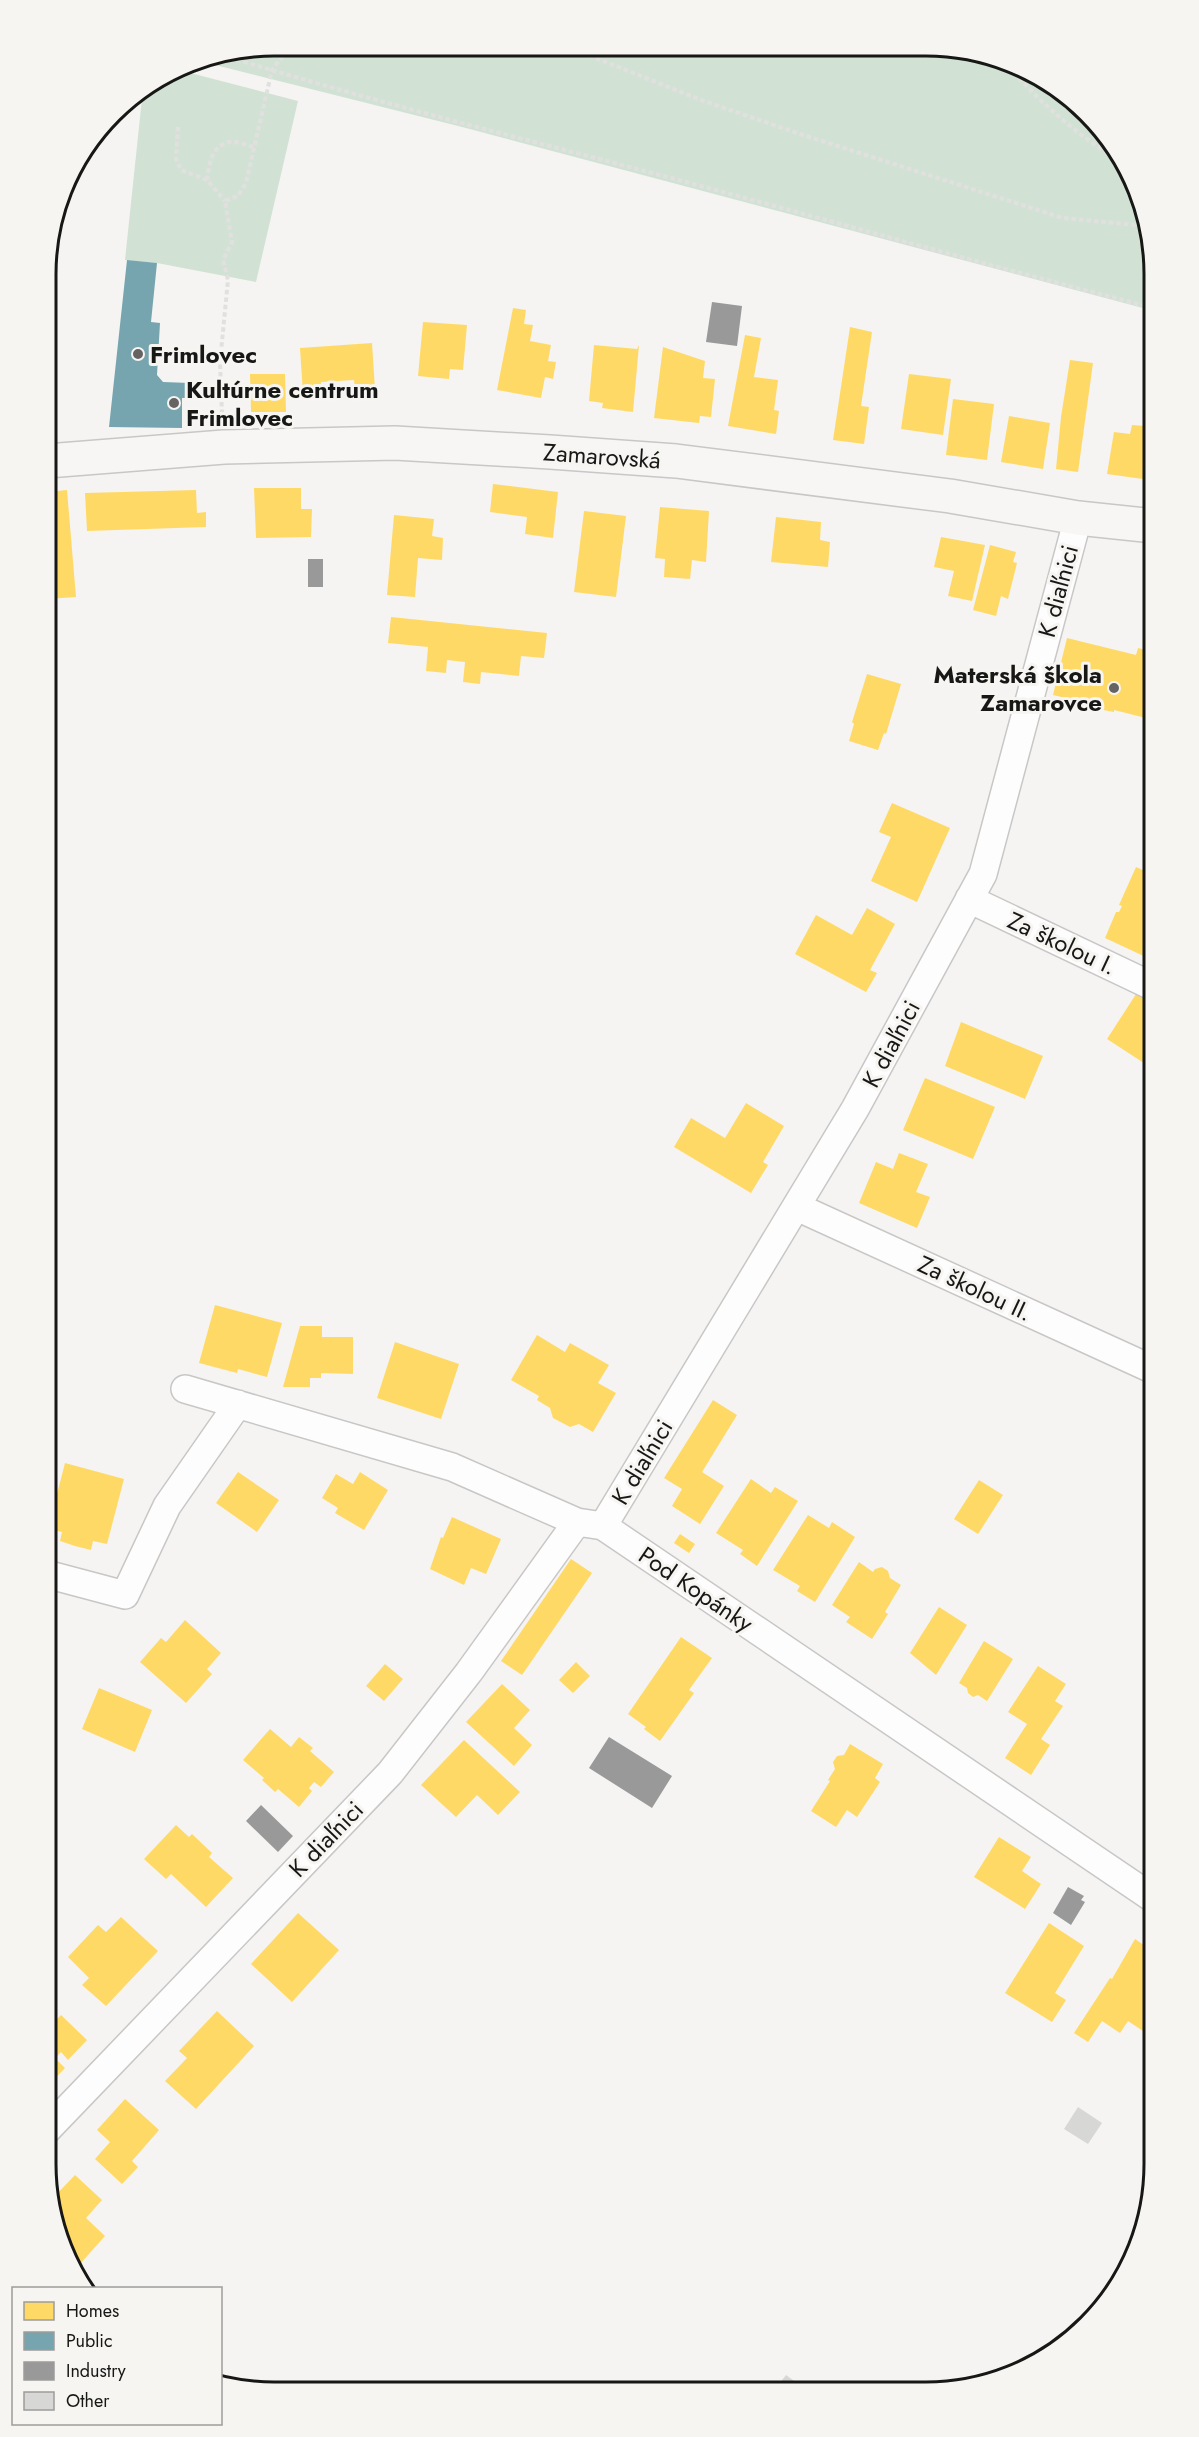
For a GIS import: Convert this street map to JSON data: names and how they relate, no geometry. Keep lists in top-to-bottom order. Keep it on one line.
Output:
{"streets":{"main road":["Zamarovská"],"street":["K diaľnici","Za školou I.","Za školou II.","Pod Kopánky"]},"crossings":[["Zamarovská","K diaľnici"],["K diaľnici","Za školou I."],["K diaľnici","Za školou II."],["K diaľnici","Pod Kopánky"]],"places":["Frimlovec","Kultúrne centrum Frimlovec","Materská škola Zamarovce"],"legend":["Homes","Public","Industry","Other"]}
